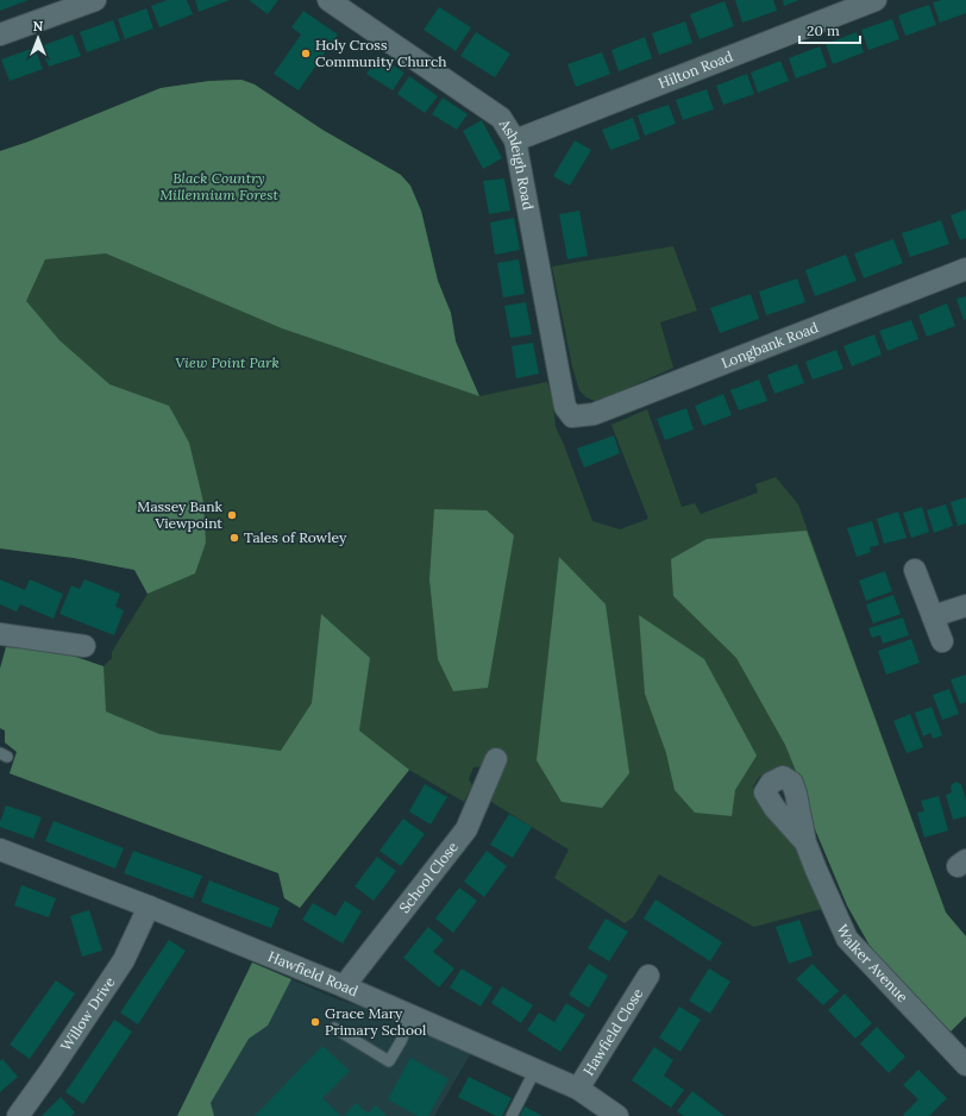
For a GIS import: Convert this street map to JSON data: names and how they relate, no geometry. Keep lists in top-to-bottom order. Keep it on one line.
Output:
{"streets":{"street":["Hilton Road","Ashleigh Road","Longbank Road","School Close","Walker Avenue","Hawfield Road","Willow Drive","Hawfield Close"]},"crossings":[["Hilton Road","Ashleigh Road"],["Ashleigh Road","Longbank Road"],["School Close","Hawfield Road"],["Hawfield Road","Willow Drive"],["Hawfield Road","Hawfield Close"]],"parks":["Black Country Millennium Forest","View Point Park"],"places":["Holy Cross Community Church","Massey Bank Viewpoint","Tales of Rowley","Grace Mary Primary School"],"scale_bar":"20 m","north":"top"}
